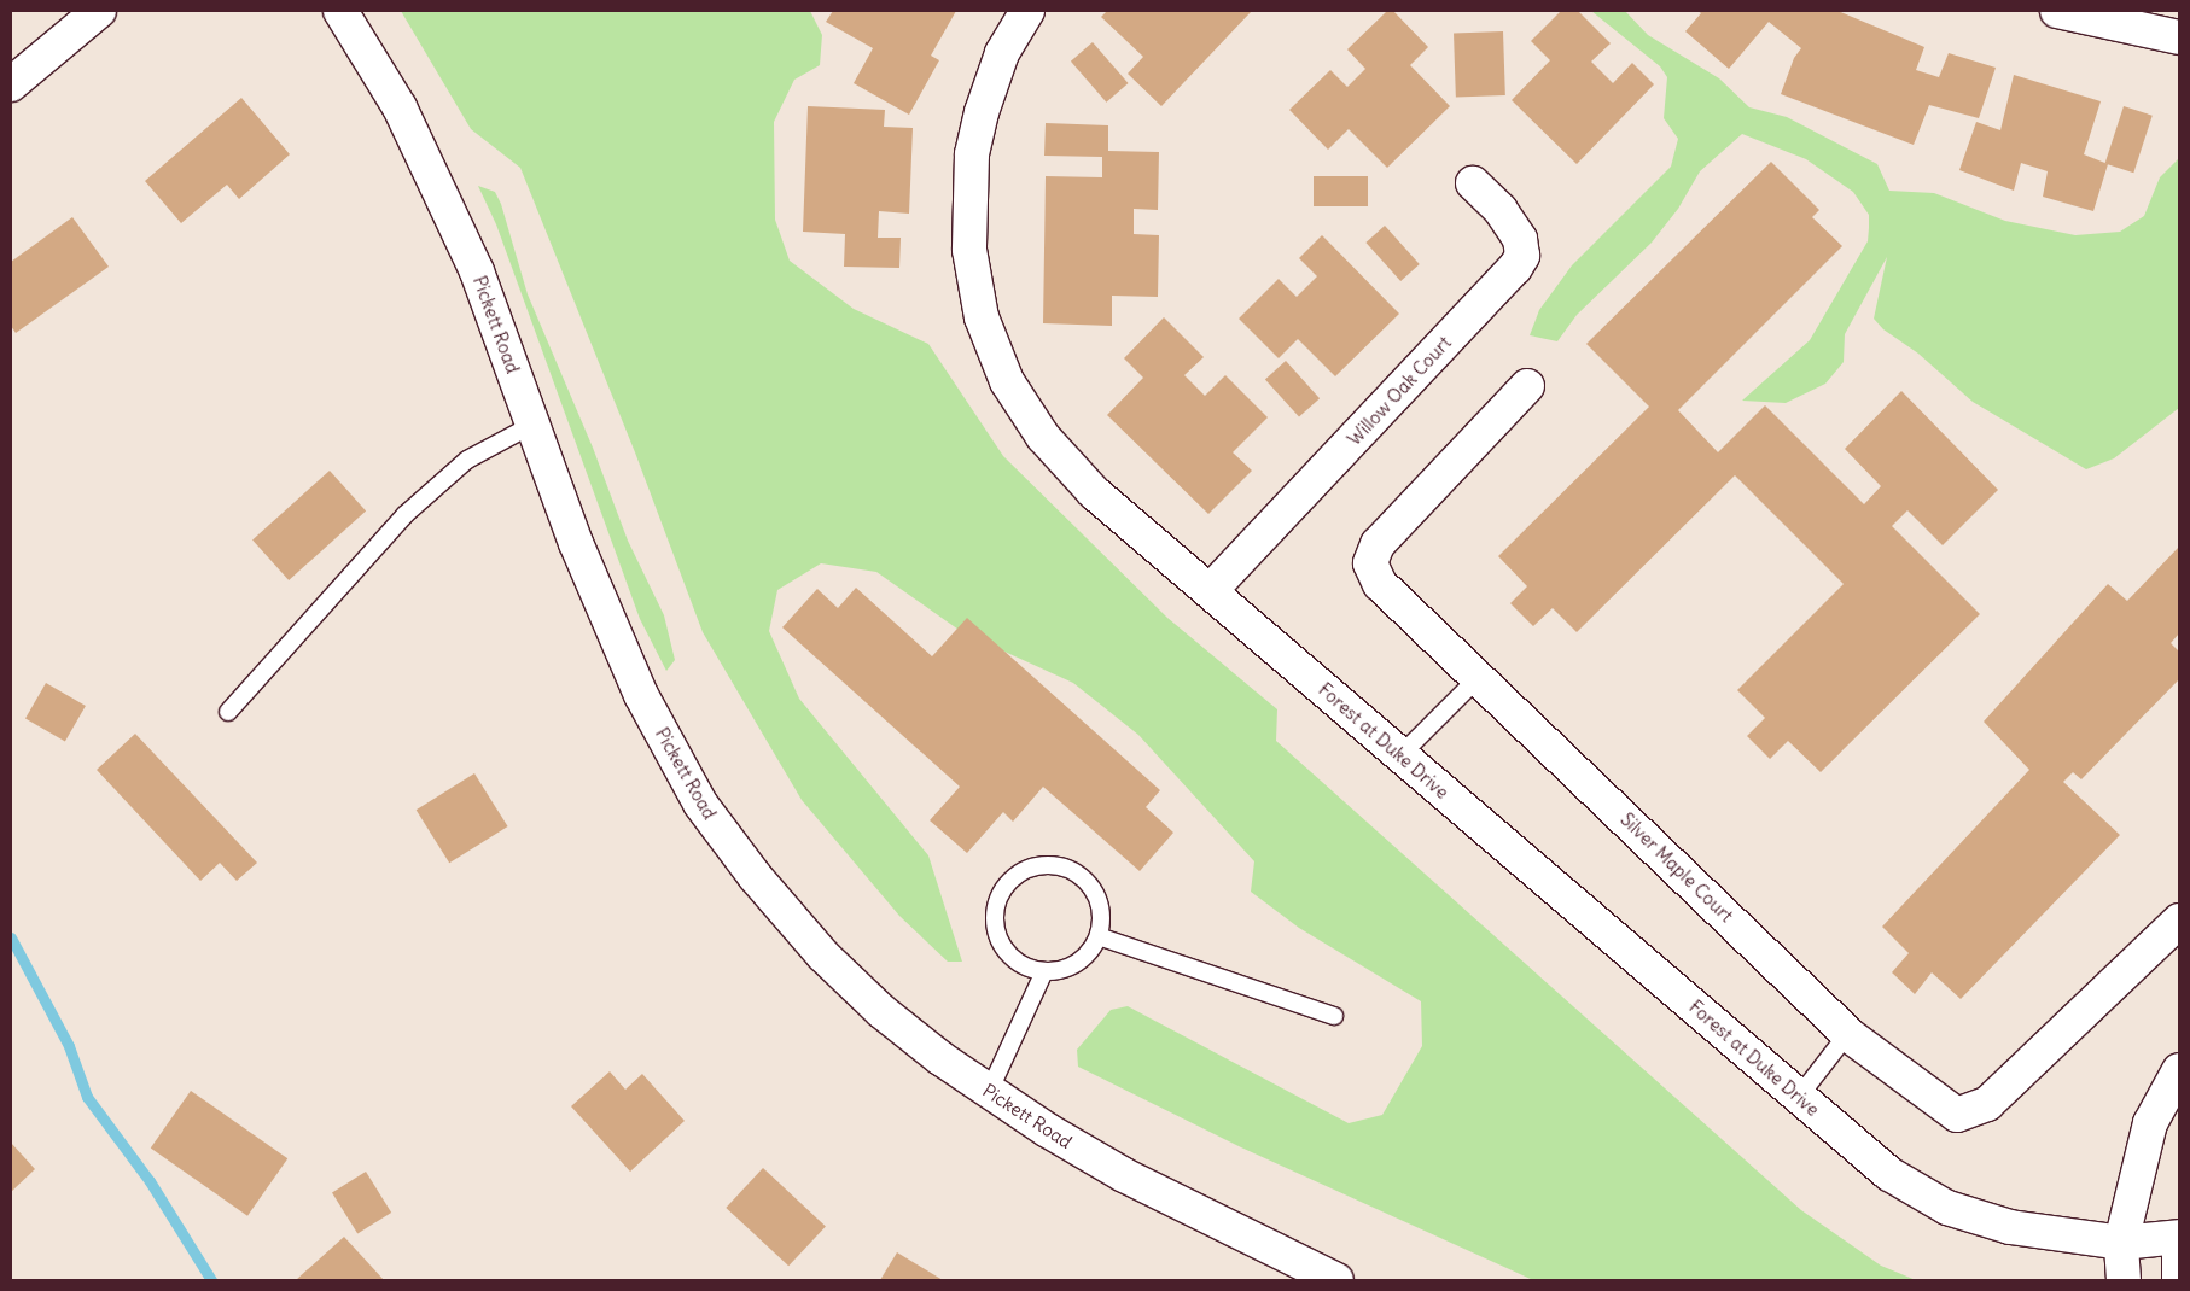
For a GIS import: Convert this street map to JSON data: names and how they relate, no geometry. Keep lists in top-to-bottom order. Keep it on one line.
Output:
{"streets":{"street":["Pickett Road","Willow Oak Court","Forest at Duke Drive","Silver Maple Court"]},"crossings":[["Willow Oak Court","Forest at Duke Drive"]]}
